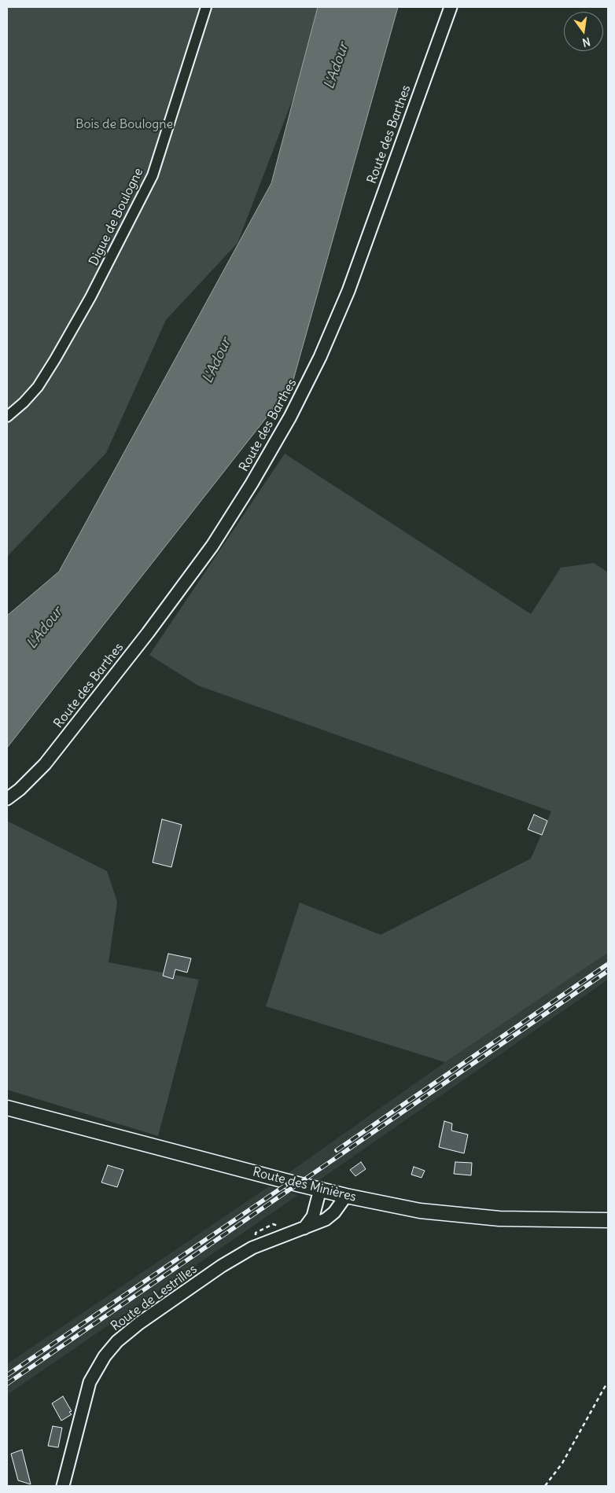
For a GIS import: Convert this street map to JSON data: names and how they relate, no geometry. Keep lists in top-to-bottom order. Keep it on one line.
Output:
{"streets":{"main road":["Route des Minières"],"street":["Route des Barthes","Digue de Boulogne","Route de Lestrilles"]},"crossings":[["Route des Minières","Route de Lestrilles"]],"water":["L'Adour"],"parks":["Bois de Boulogne"],"north":"bottom"}
